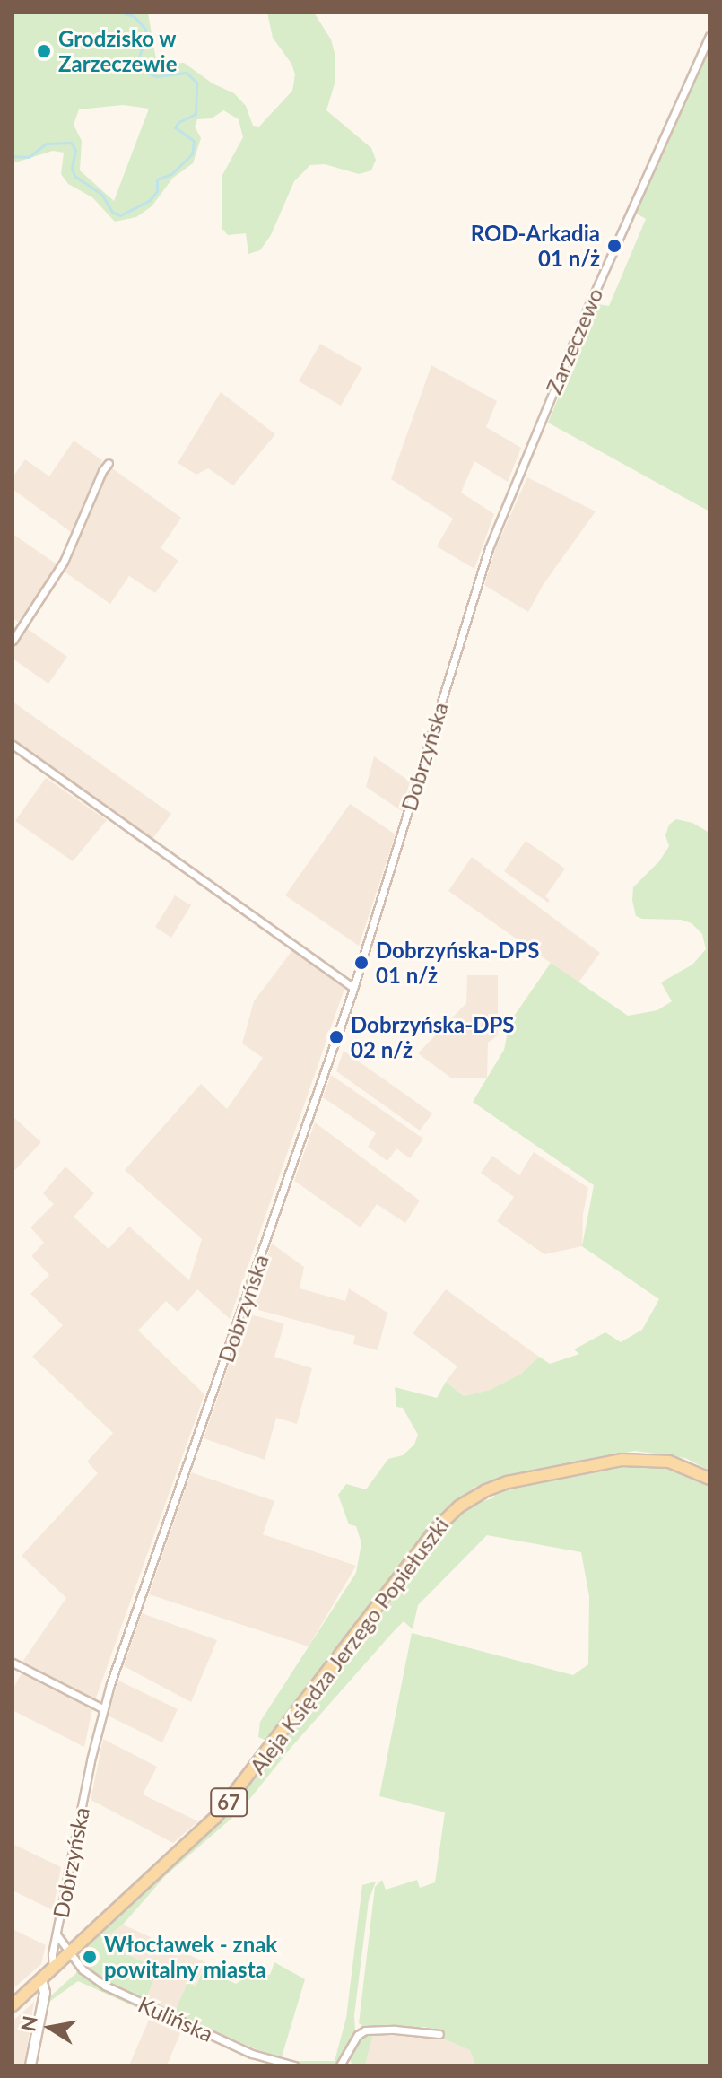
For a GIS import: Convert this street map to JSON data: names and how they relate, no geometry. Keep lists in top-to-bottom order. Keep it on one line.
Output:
{"streets":{"main road":["Aleja Księdza Jerzego Popiełuszki","67"],"street":["Zarzeczewo","Dobrzyńska","Kulińska"]},"crossings":[["Zarzeczewo","Dobrzyńska"],["Dobrzyńska","Aleja Księdza Jerzego Popiełuszki"],["Dobrzyńska","67"],["Dobrzyńska","Kulińska"],["Aleja Księdza Jerzego Popiełuszki","67"],["Aleja Księdza Jerzego Popiełuszki","Kulińska"]],"places":["Grodzisko w Zarzeczewie","ROD-Arkadia 01 n/ż","Dobrzyńska-DPS 01 n/ż","Dobrzyńska-DPS 02 n/ż","Włocławek - znak powitalny miasta"],"north":"left"}
